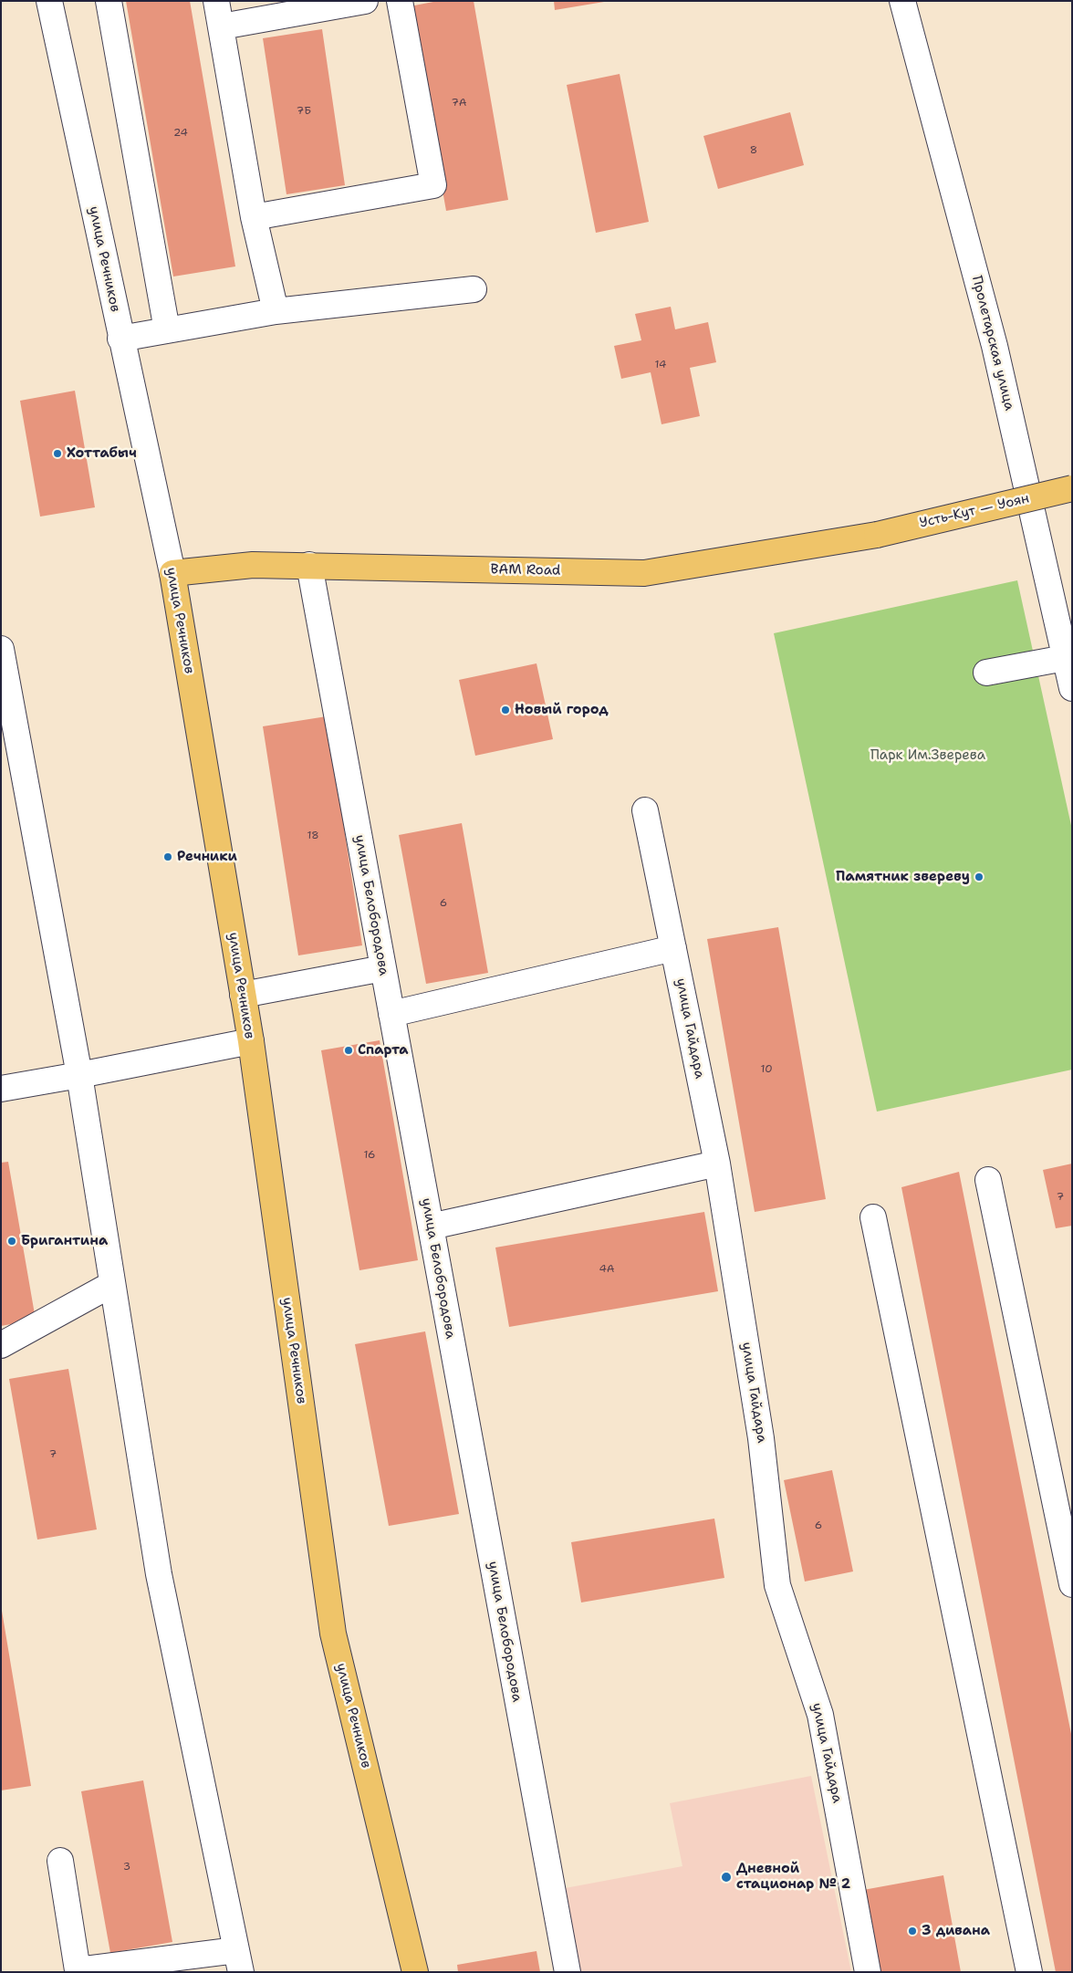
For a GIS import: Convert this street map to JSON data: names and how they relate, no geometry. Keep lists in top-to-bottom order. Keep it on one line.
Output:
{"streets":{"main road":["улица Речников","Усть-Кут — Уоян","BAM Road"],"street":["Пролетарская улица","улица Белобородова","улица Гайдара"]},"crossings":[["улица Речников","BAM Road"],["Усть-Кут — Уоян","BAM Road"],["BAM Road","улица Белобородова"]],"parks":["Парк Им.Зверева"],"places":["Хоттабыч","Новый город","Речники","Памятник звереву","Спарта","Бригантина","Дневной стационар № 2","3 дивана"],"house_numbers":["7А","7Б","24","8","14","18","6","10","16","7","4А","7","6","3"]}
